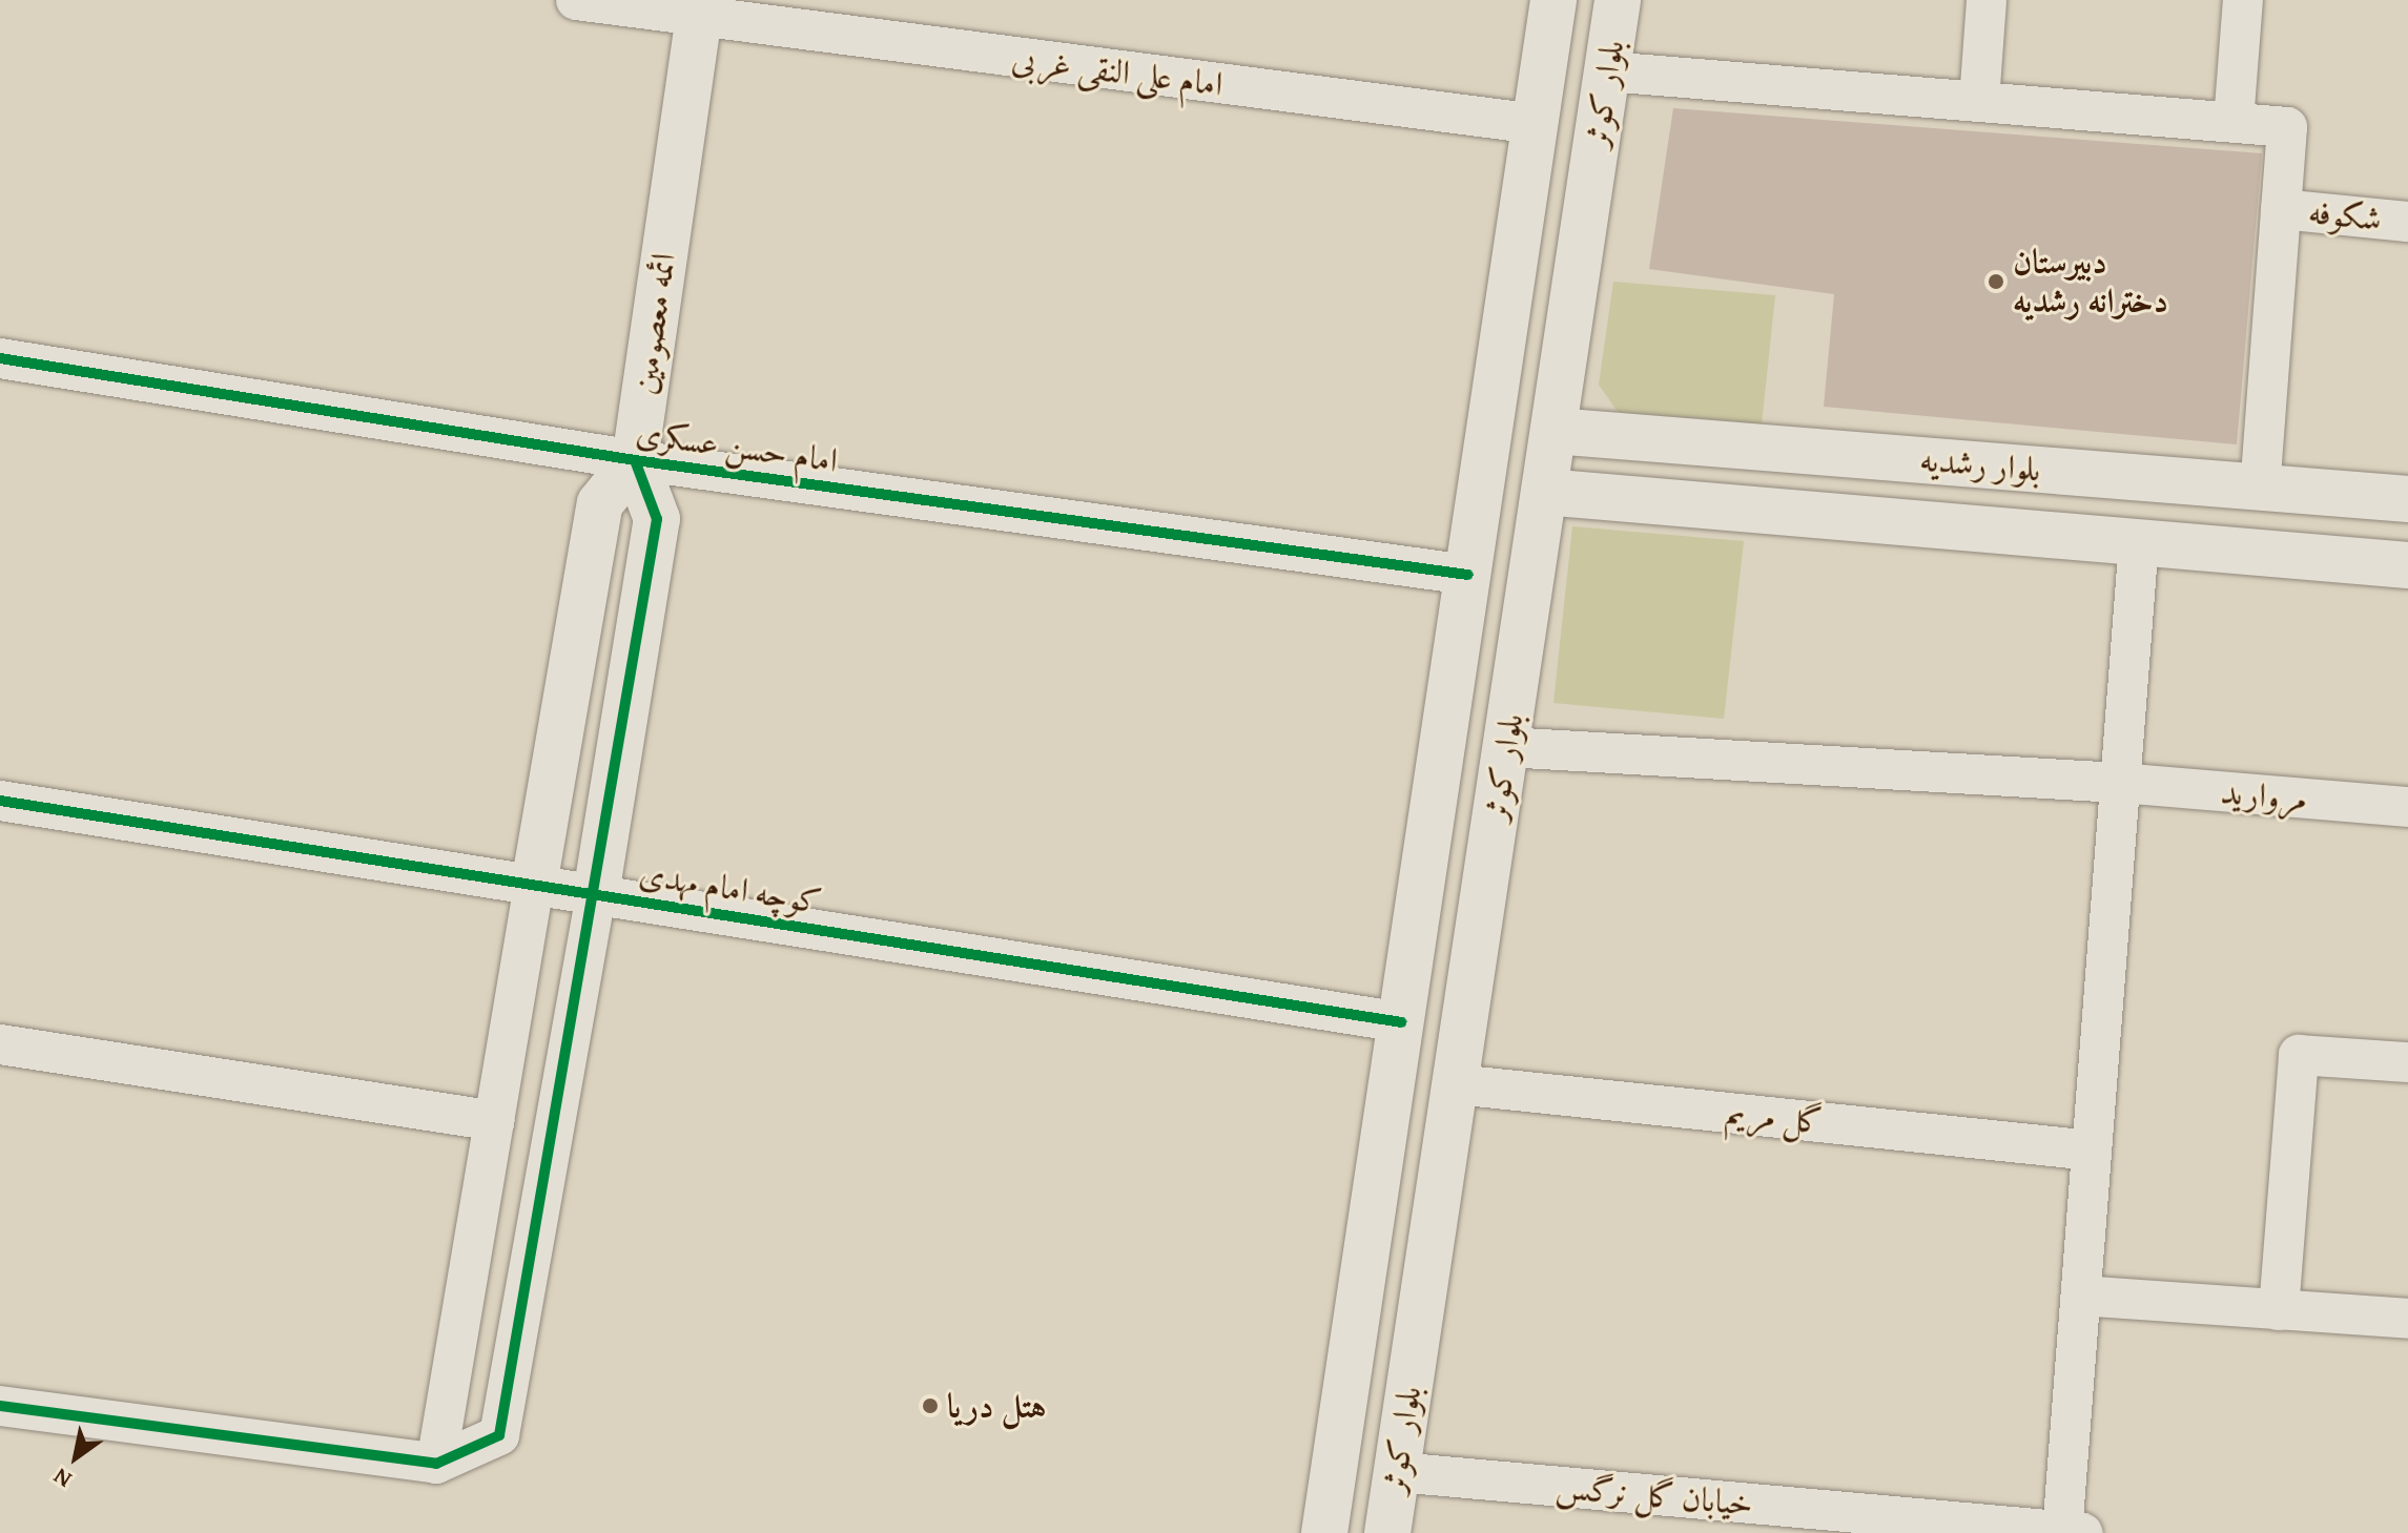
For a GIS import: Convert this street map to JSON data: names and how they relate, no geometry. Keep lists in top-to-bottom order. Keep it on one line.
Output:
{"streets":{"main road":["بلوار کوثر","ائمه معصومین","بلوار رشدیه"],"street":["امام علی النقی غربی","شکوفه","امام حسن عسکری","مروارید","کوچه امام مهدی","گل مریم","خیابان گل نرگس"]},"crossings":[["امام علی النقی غربی","بلوار کوثر"],["امام علی النقی غربی","ائمه معصومین"],["بلوار کوثر","امام حسن عسکری"],["بلوار کوثر","بلوار رشدیه"],["بلوار کوثر","مروارید"],["بلوار کوثر","کوچه امام مهدی"],["بلوار کوثر","گل مریم"],["بلوار کوثر","خیابان گل نرگس"],["ائمه معصومین","امام حسن عسکری"]],"places":["دبیرستان دخترانه رشدیه","هتل دریا"],"north":"bottom left"}
